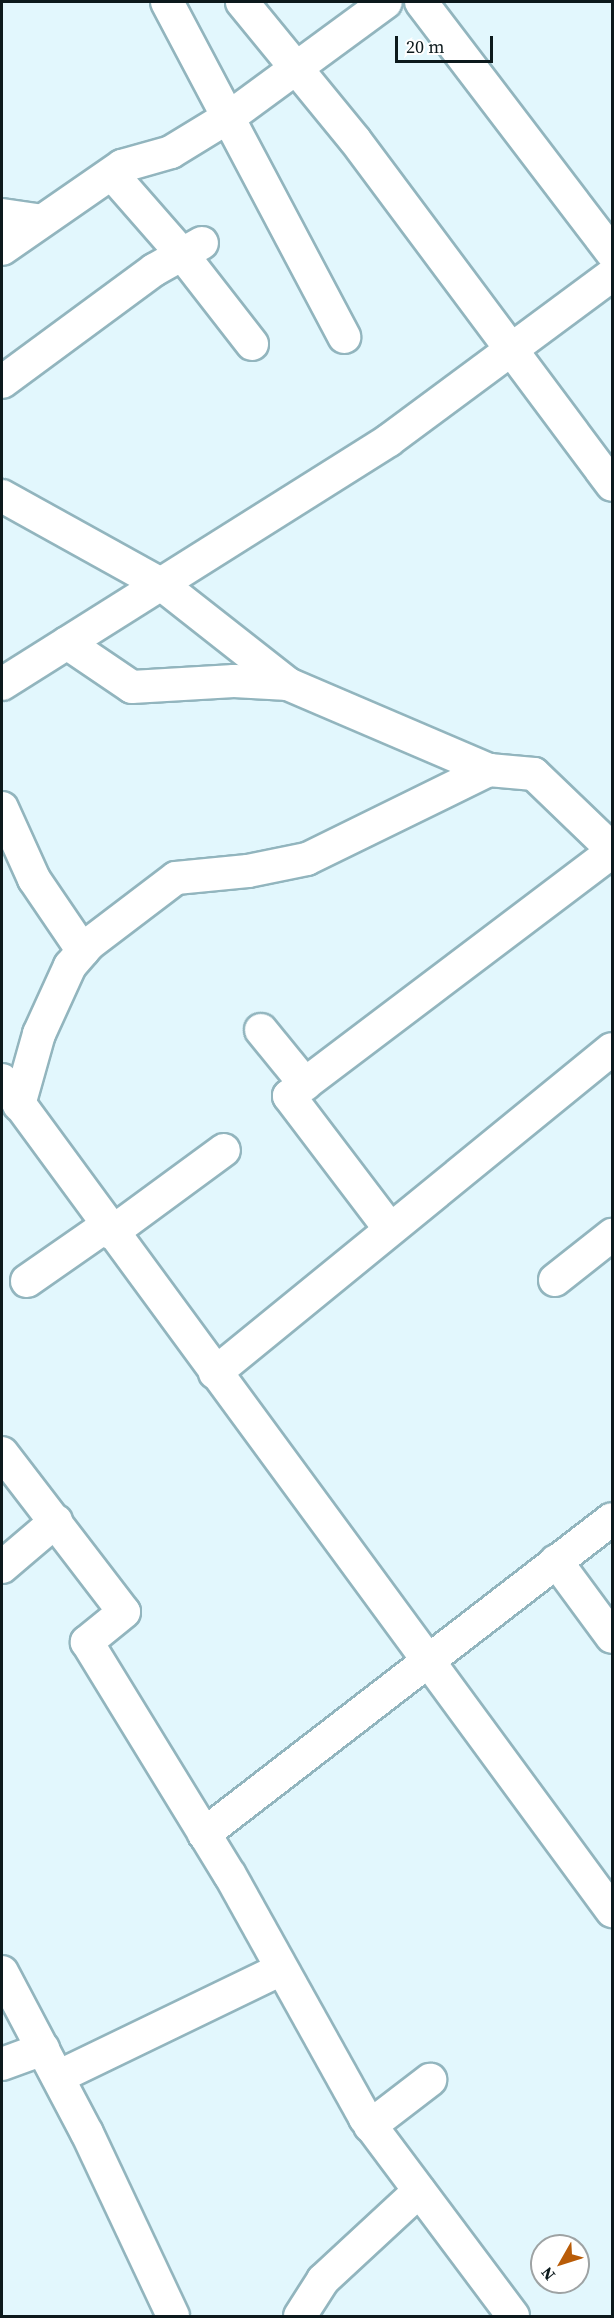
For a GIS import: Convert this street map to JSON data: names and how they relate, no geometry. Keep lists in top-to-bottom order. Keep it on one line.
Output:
{"scale_bar":"20 m","north":"bottom left"}
